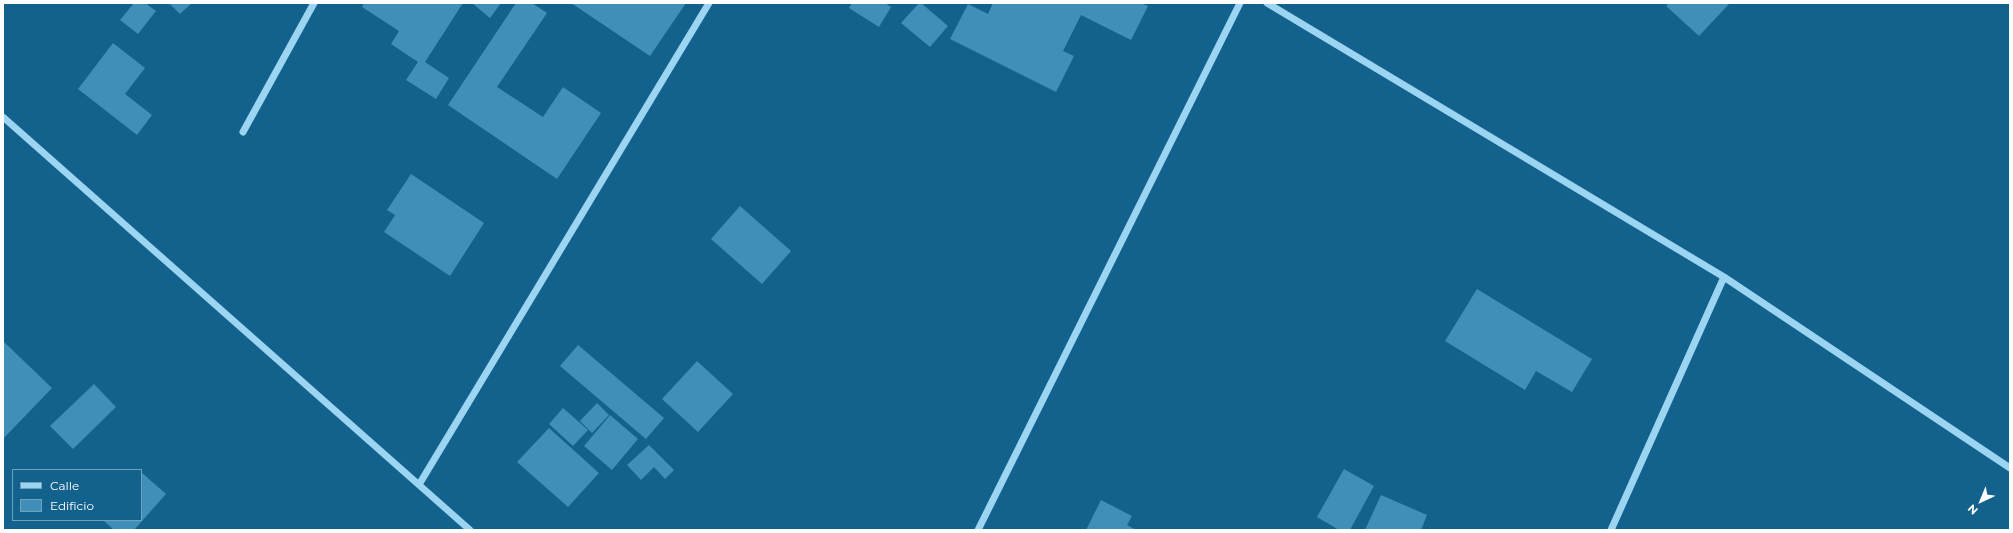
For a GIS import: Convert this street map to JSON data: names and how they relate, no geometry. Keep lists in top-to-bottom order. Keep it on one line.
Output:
{"legend":["Calle","Edificio"],"north":"bottom left"}
